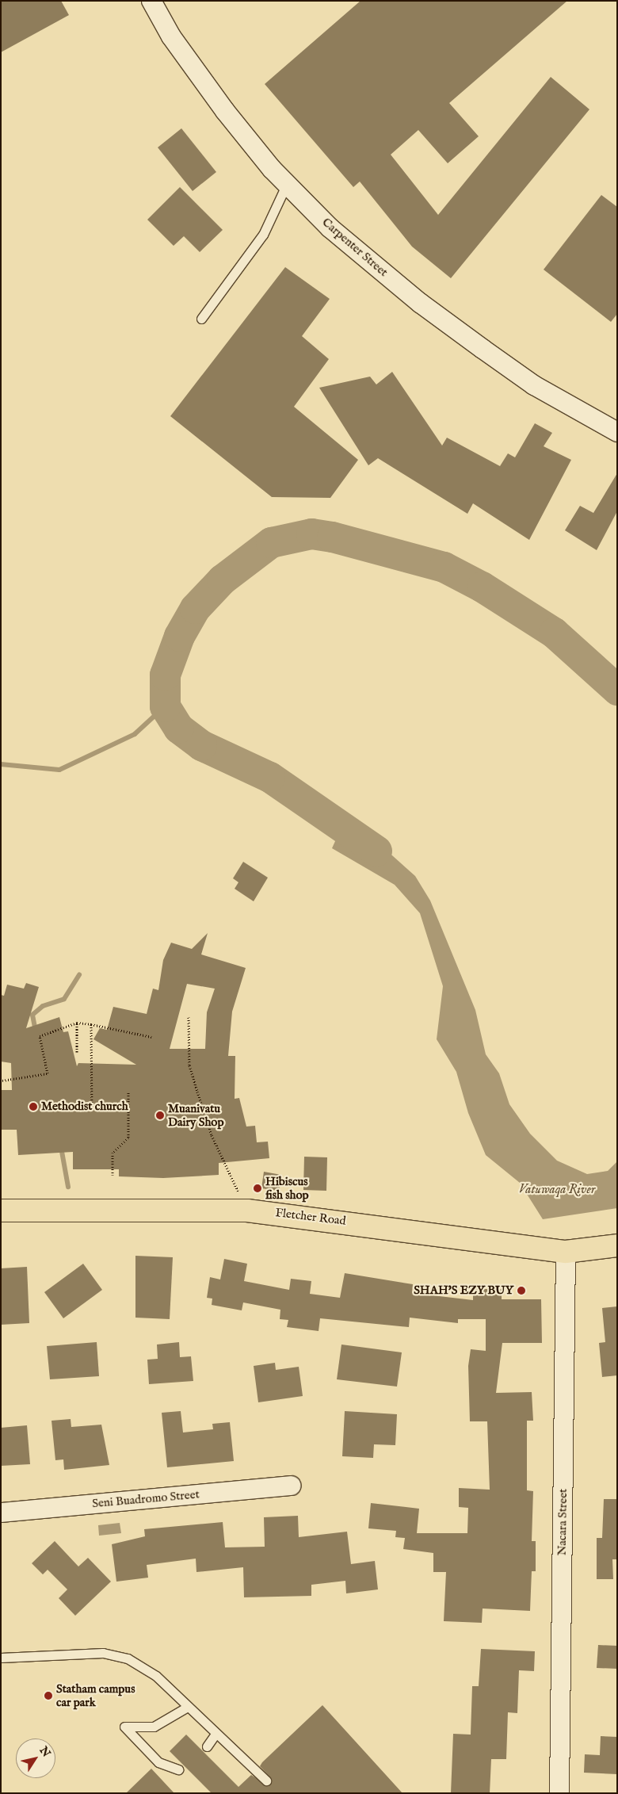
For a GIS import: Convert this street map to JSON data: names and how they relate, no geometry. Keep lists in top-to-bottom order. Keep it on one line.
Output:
{"streets":{"main road":["Fletcher Road"],"street":["Carpenter Street","Seni Buadromo Street","Nacara Street"]},"crossings":[["Fletcher Road","Nacara Street"]],"water":["Vatuwaqa River"],"places":["Methodist church","Muanivatu Dairy Shop","Hibiscus fish shop","SHAH'S EZY BUY","Statham campus car park"],"north":"top right"}
